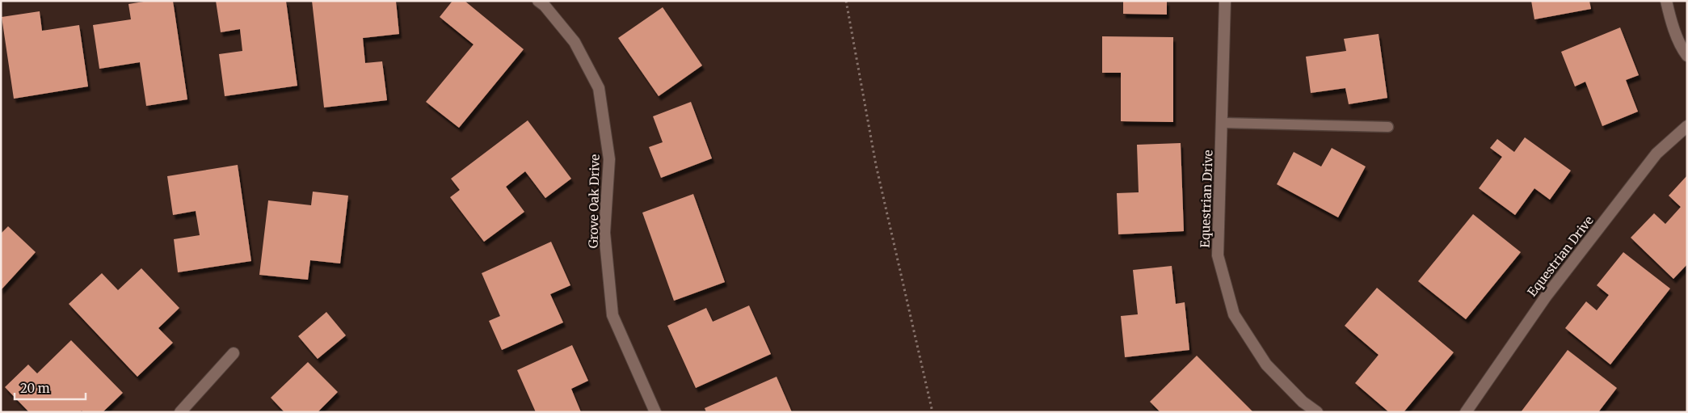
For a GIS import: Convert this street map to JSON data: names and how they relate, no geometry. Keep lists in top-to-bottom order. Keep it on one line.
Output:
{"streets":{"street":["Equestrian Drive","Grove Oak Drive"]},"scale_bar":"20 m"}
